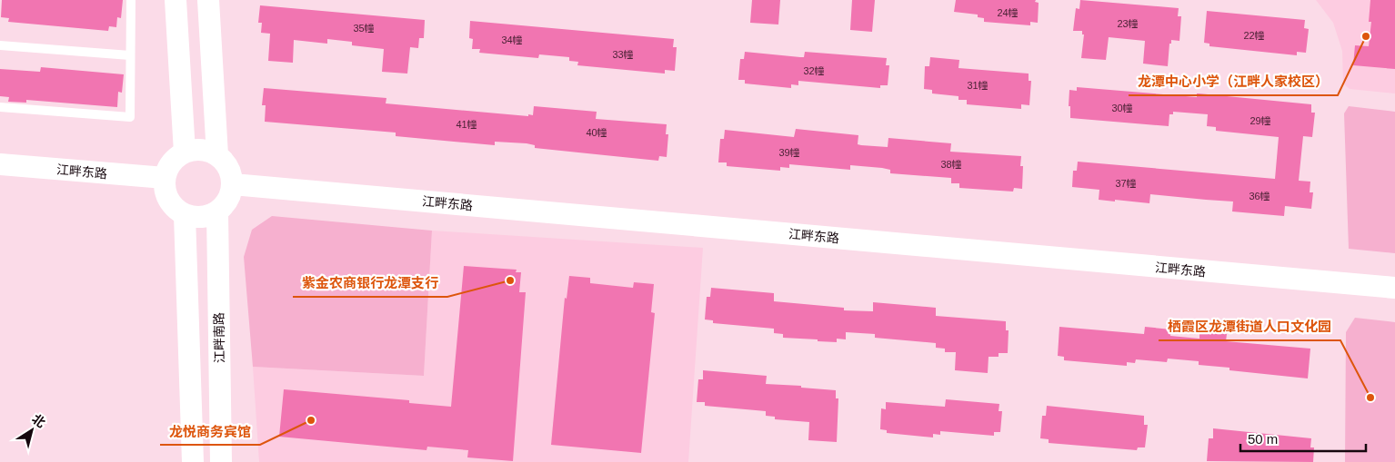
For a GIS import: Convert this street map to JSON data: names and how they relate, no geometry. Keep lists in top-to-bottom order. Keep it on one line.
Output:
{"streets":{"street":["江畔东路","江畔南路"]},"crossings":[["江畔东路","江畔南路"]],"places":["龙潭中心小学（江畔人家校区）","紫金农商银行龙潭支行","栖霞区龙潭街道人口文化园","龙悦商务宾馆"],"house_numbers":["24幢","23幢","35幢","22幢","34幢","33幢","32幢","31幢","30幢","29幢","41幢","40幢","39幢","38幢","37幢","36幢"],"scale_bar":"50 m","north":"top right"}
